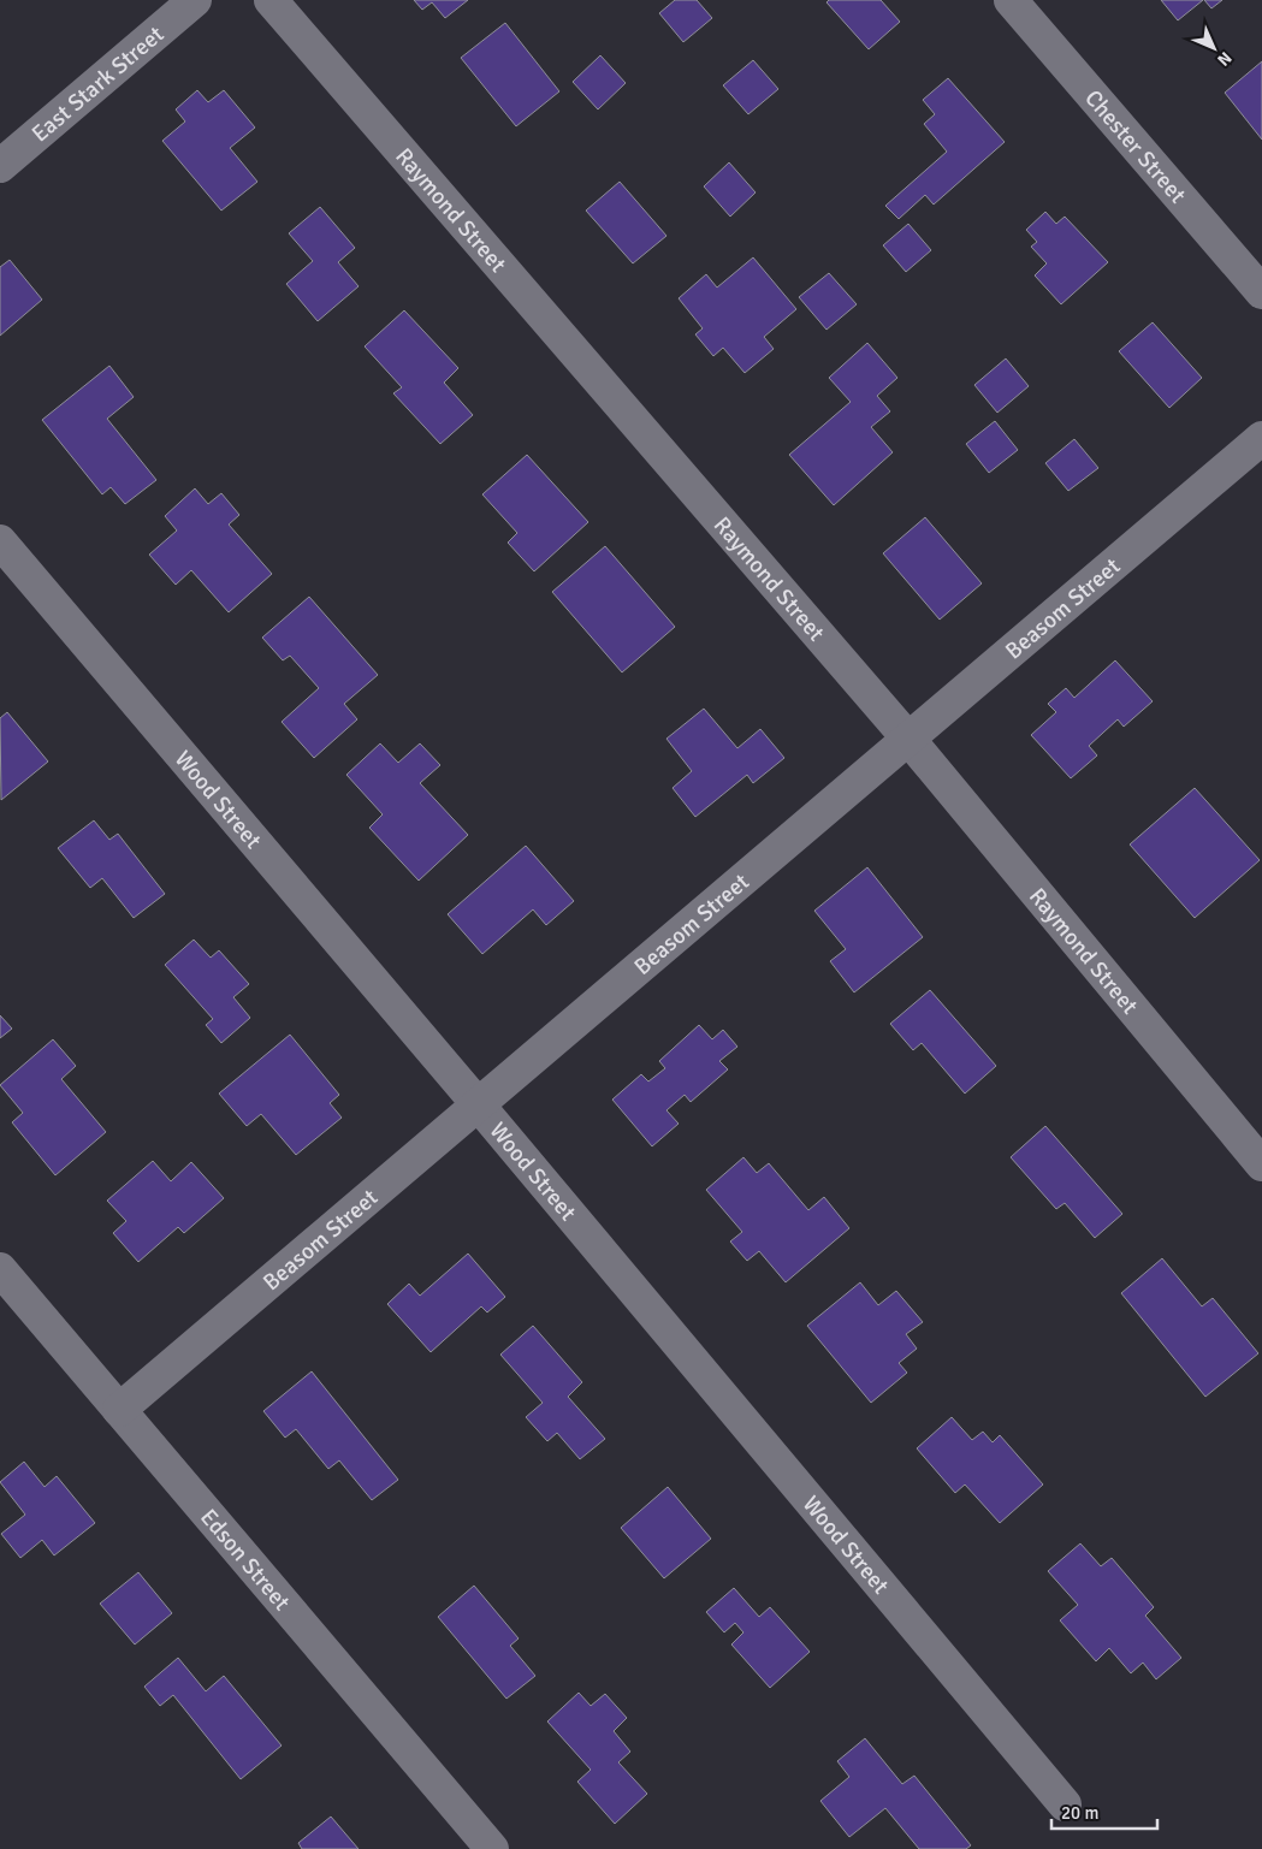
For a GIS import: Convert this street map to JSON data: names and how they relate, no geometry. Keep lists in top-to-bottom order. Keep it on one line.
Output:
{"streets":{"street":["East Stark Street","Chester Street","Raymond Street","Beasom Street","Wood Street","Edson Street"]},"crossings":[["Raymond Street","Beasom Street"],["Beasom Street","Wood Street"],["Beasom Street","Edson Street"]],"scale_bar":"20 m","north":"bottom right"}
